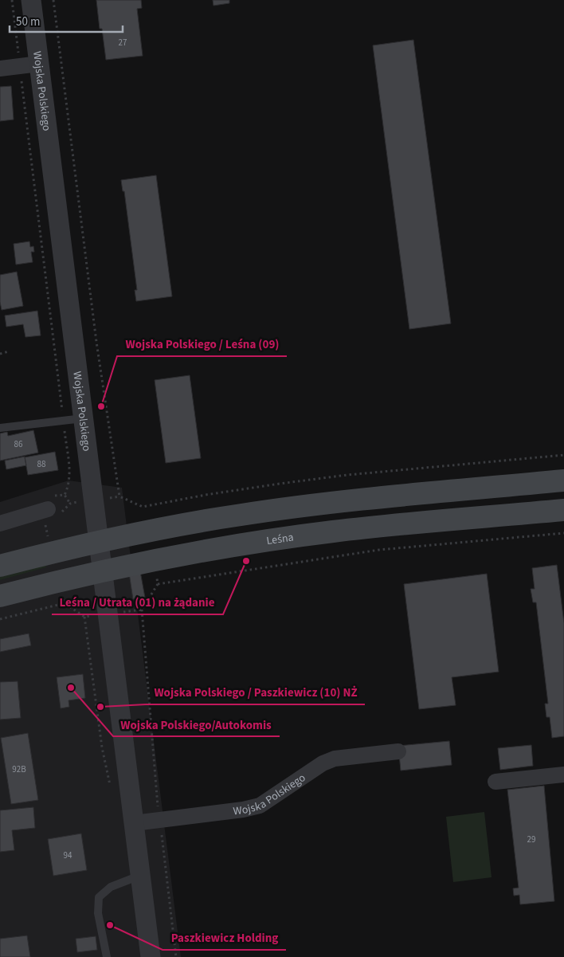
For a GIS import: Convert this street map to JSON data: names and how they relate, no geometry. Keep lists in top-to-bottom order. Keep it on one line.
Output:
{"streets":{"main road":["Leśna"],"street":["Wojska Polskiego"]},"crossings":[["Wojska Polskiego","Leśna"]],"places":["Wojska Polskiego / Leśna (09)","Leśna / Utrata (01) na żądanie","Wojska Polskiego/Autokomis","Wojska Polskiego / Paszkiewicz (10) NŻ","Paszkiewicz Holding"],"house_numbers":["27","86","88","92B","29","94"],"scale_bar":"50 m"}
